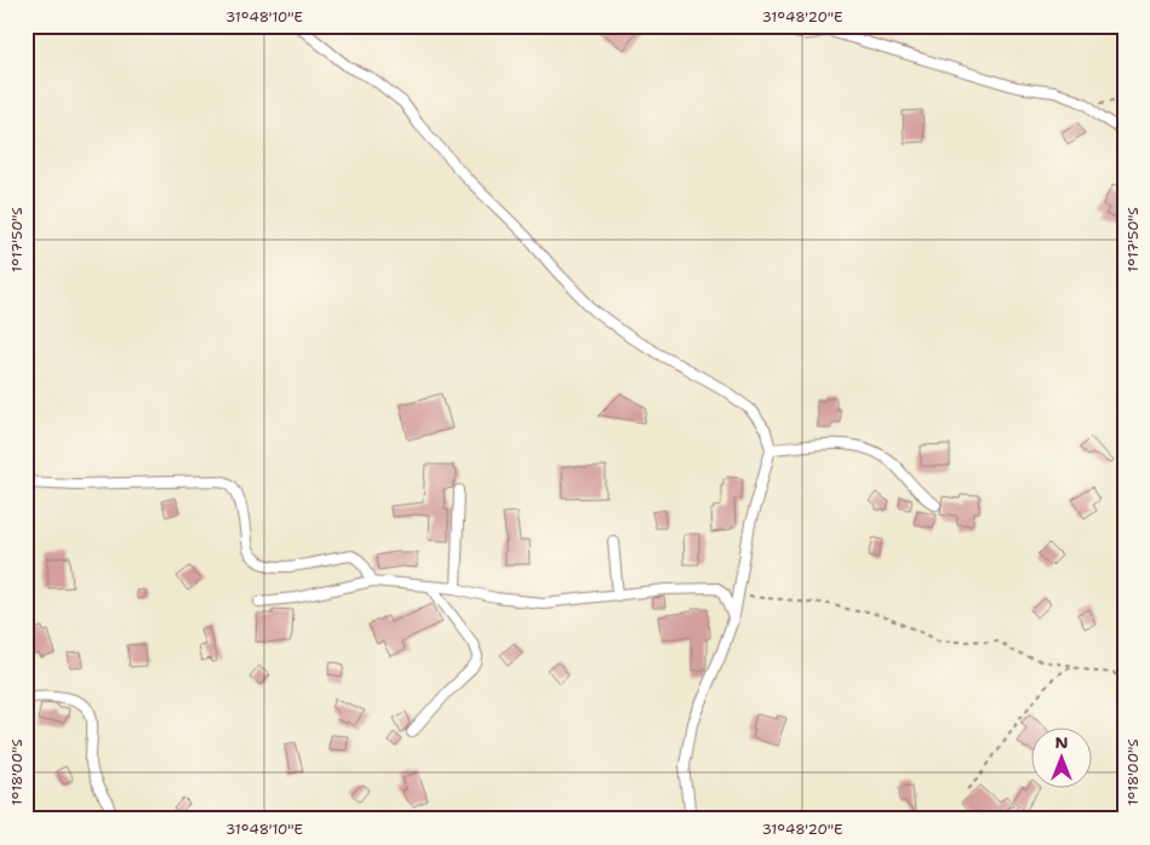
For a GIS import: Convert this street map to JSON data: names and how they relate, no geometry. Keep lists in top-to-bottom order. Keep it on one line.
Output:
{"north":"top","coordinates":["31°48'10\"E","31°48'20\"E","1°17'50\"S","1°18'00\"S"]}
